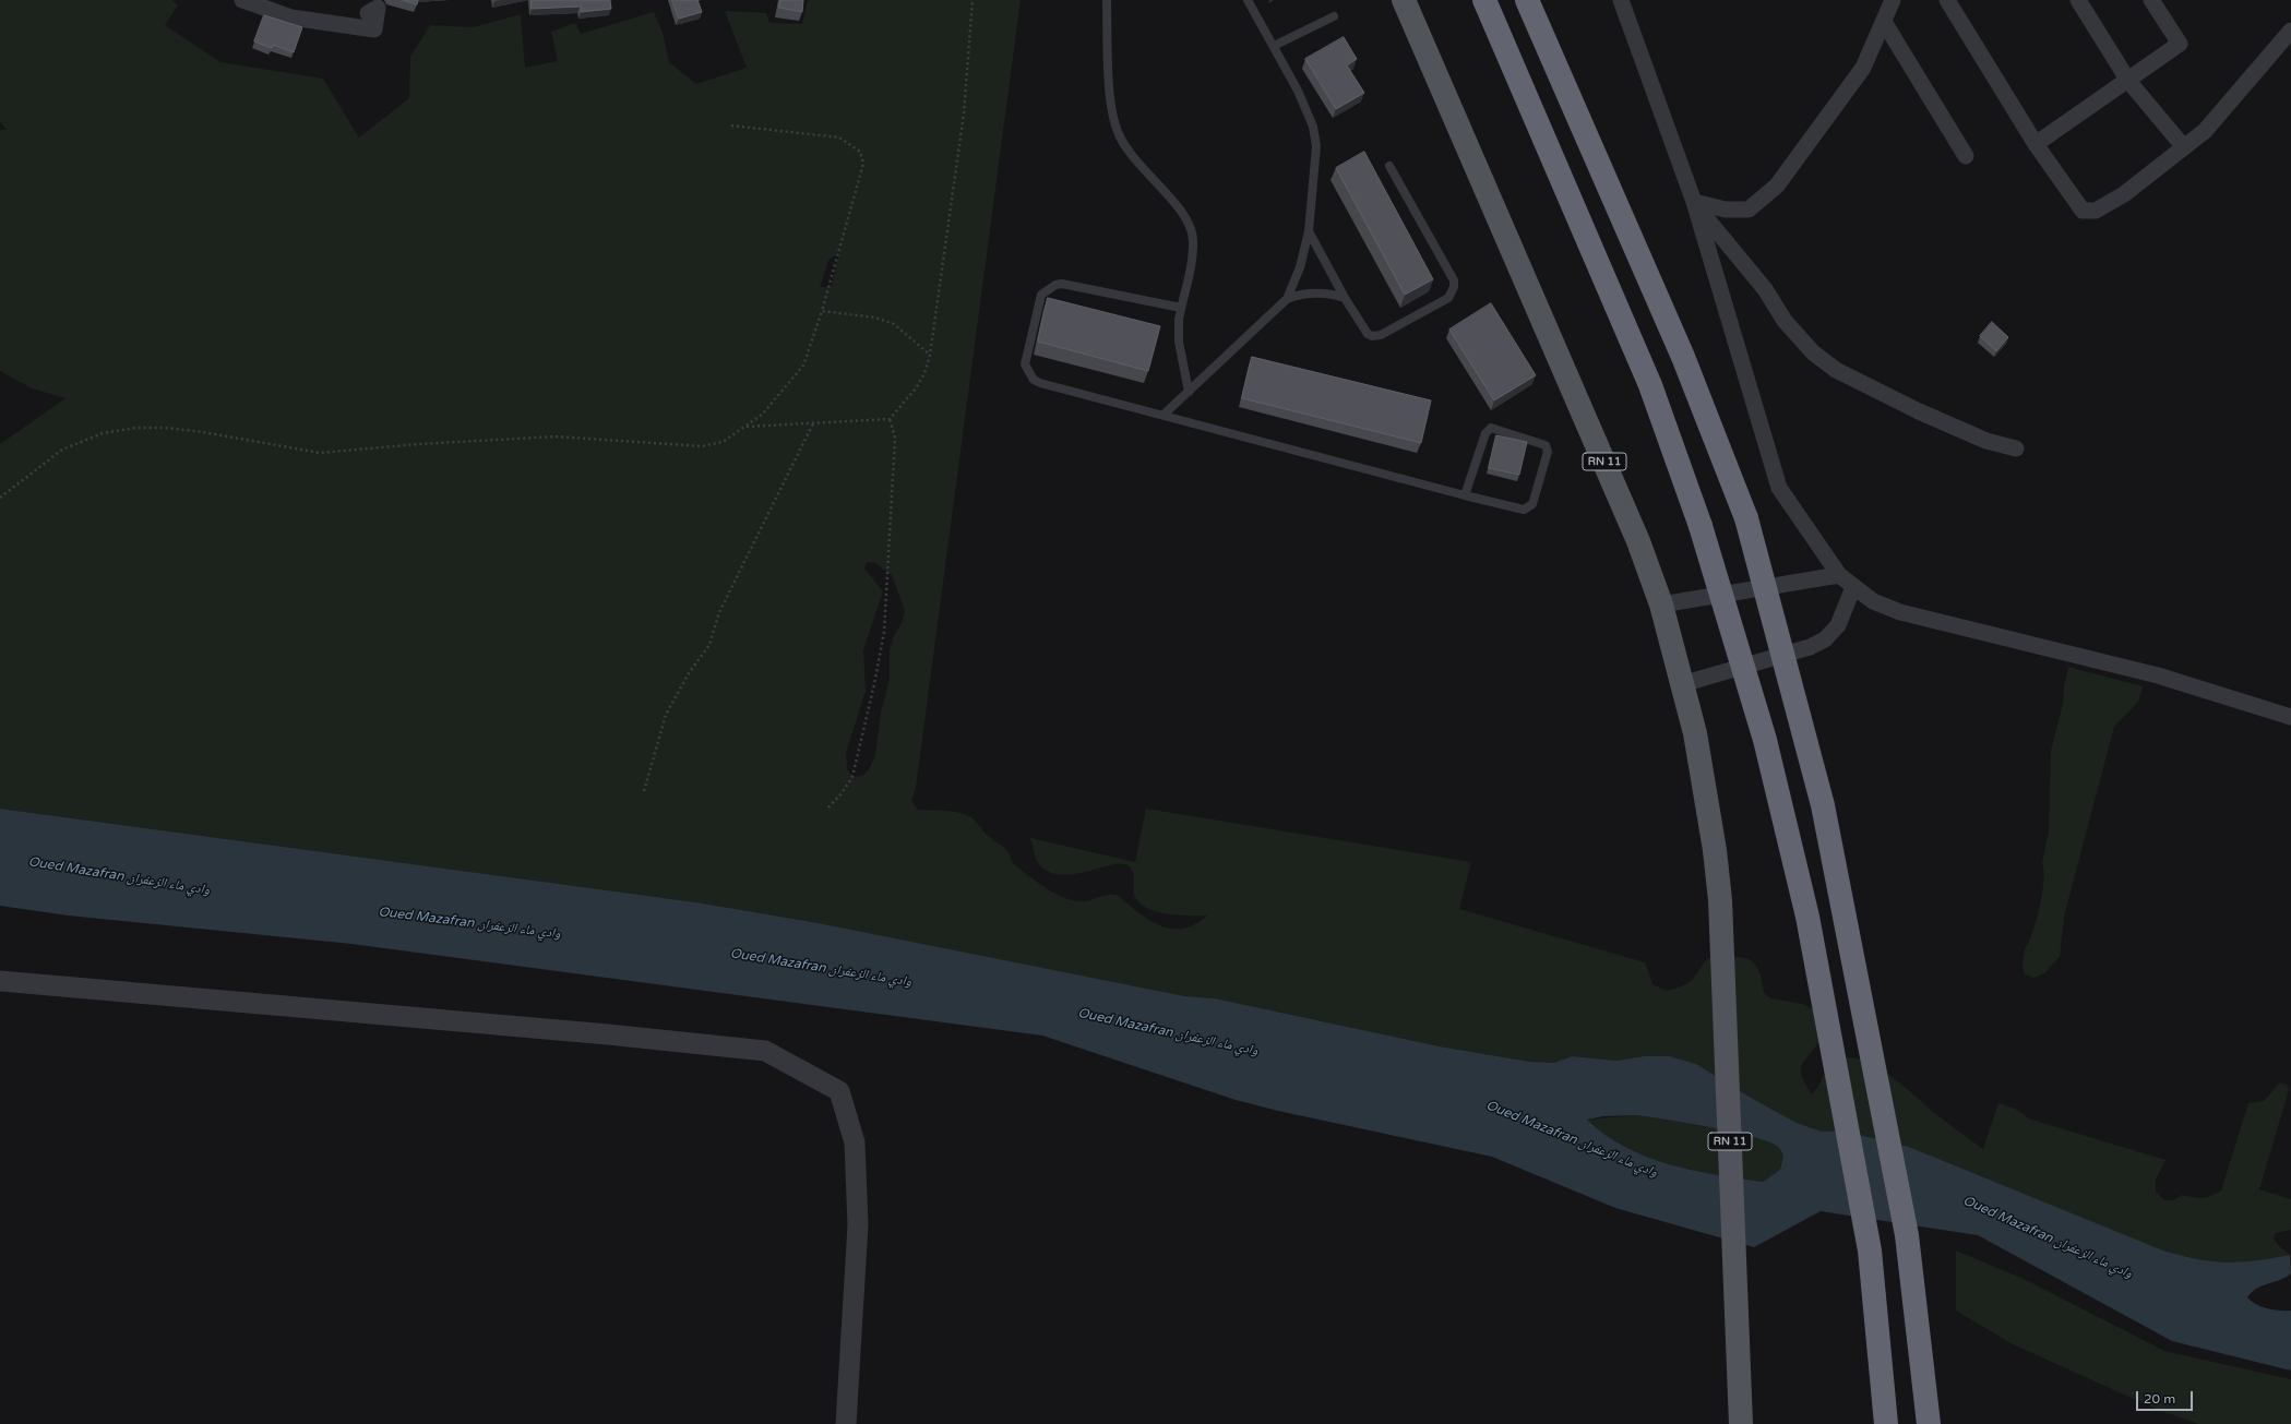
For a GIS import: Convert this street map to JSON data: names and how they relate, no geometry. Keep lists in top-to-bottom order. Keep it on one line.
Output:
{"streets":{"main road":["RN 11"]},"water":["Oued Mazafran وادي ماء الزعفران"],"scale_bar":"20 m"}
